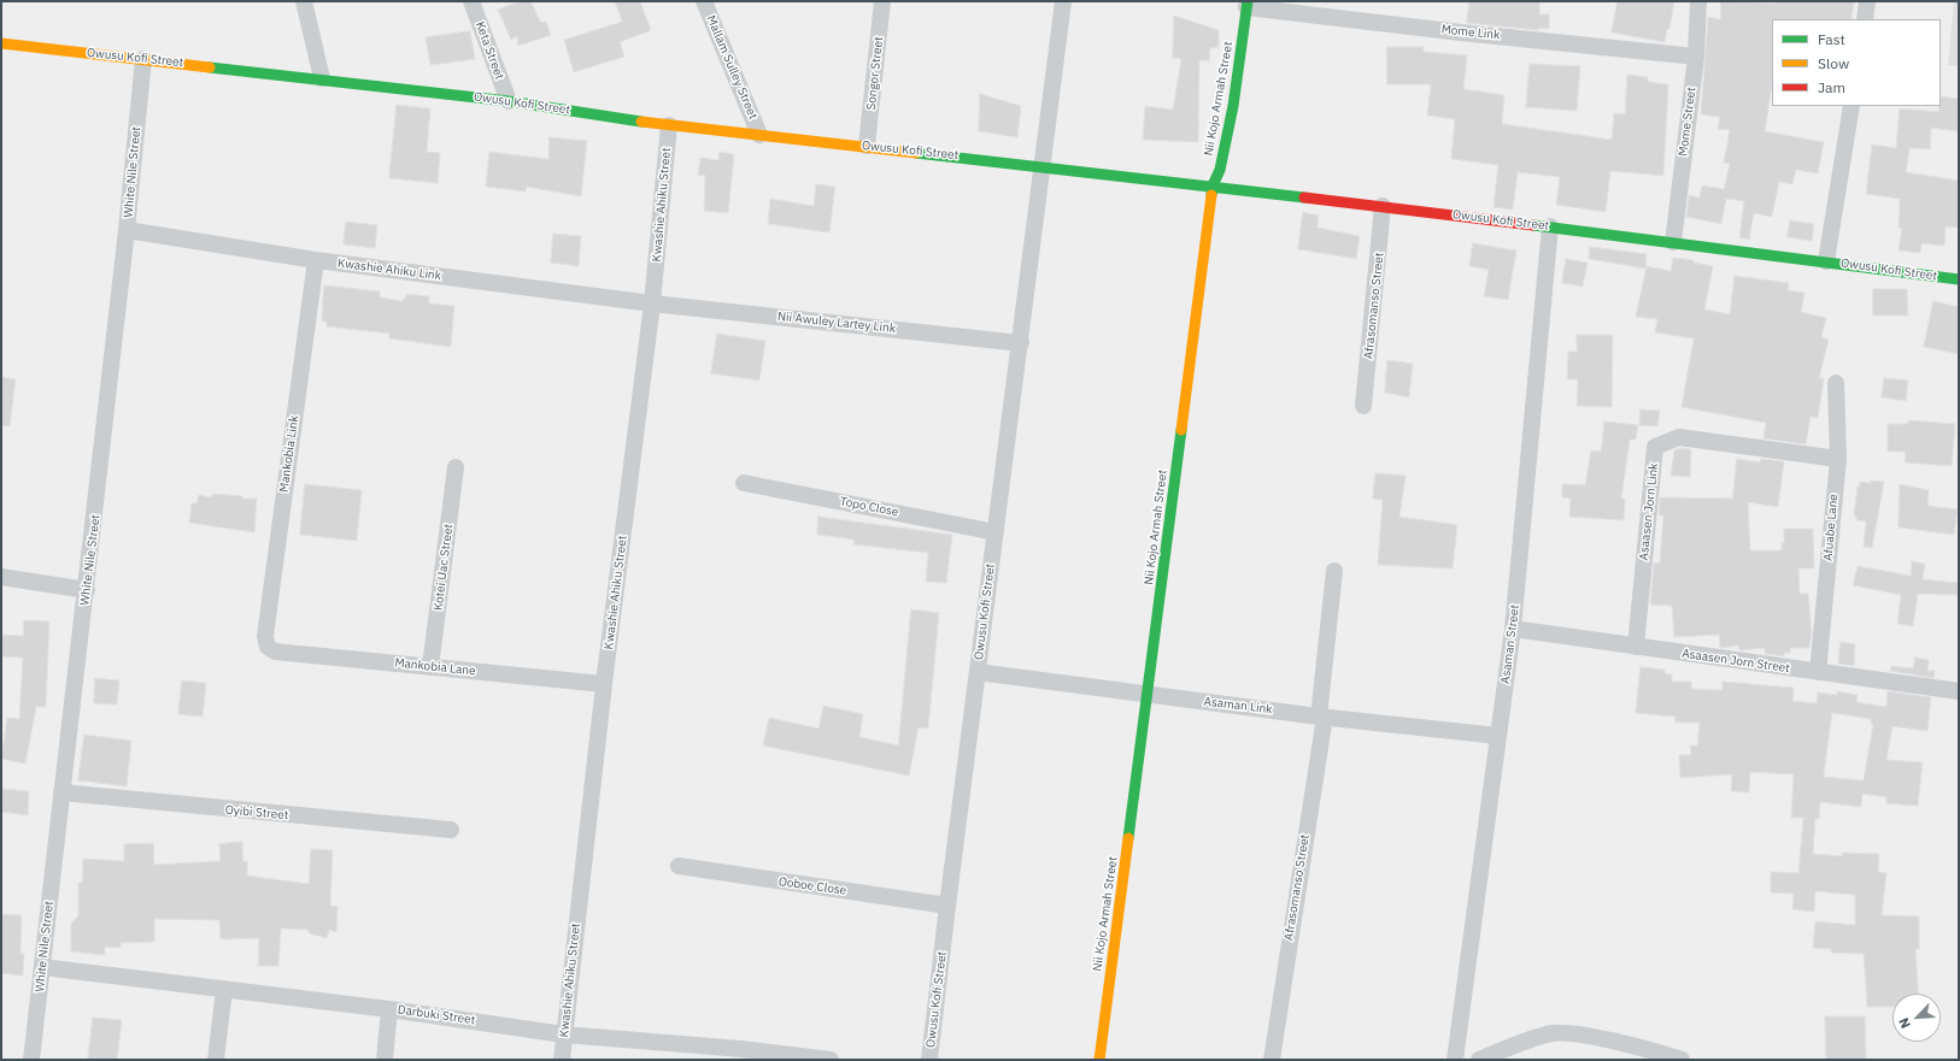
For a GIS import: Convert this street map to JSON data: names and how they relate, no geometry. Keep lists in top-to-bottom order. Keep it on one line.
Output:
{"streets":{"street":["Mome Link","Keta Street","Owusu Kofi Street","Mallam Sulley Street","Songor Street","Nii Kojo Armah Street","Mome Street","White Nile Street","Kwashie Ahiku Street","Kwashie Ahiku Link","Afrasomanso Street","Nii Awuley Lartey Link","Mankobia Link","Topo Close","Asaasen Jorn Link","Afuabe Lane","Kotei Uac Street","Asaman Street","Asaasen Jorn Street","Mankobia Lane","Asaman Link","Oyibi Street","Ooboe Close","Darbuki Street"]},"crossings":[["Mome Link","Nii Kojo Armah Street"],["Mome Link","Mome Street"],["Keta Street","Owusu Kofi Street"],["Owusu Kofi Street","Mallam Sulley Street"],["Owusu Kofi Street","Songor Street"],["Owusu Kofi Street","Nii Kojo Armah Street"],["Owusu Kofi Street","Mome Street"],["Owusu Kofi Street","White Nile Street"],["Owusu Kofi Street","Kwashie Ahiku Street"],["Owusu Kofi Street","Afrasomanso Street"],["Owusu Kofi Street","Nii Awuley Lartey Link"],["Owusu Kofi Street","Topo Close"],["Owusu Kofi Street","Asaman Street"],["Owusu Kofi Street","Asaman Link"],["Owusu Kofi Street","Ooboe Close"],["Nii Kojo Armah Street","Asaman Link"],["White Nile Street","Kwashie Ahiku Link"],["White Nile Street","Oyibi Street"],["White Nile Street","Darbuki Street"],["Kwashie Ahiku Street","Kwashie Ahiku Link"],["Kwashie Ahiku Street","Nii Awuley Lartey Link"],["Kwashie Ahiku Street","Mankobia Lane"],["Kwashie Ahiku Street","Darbuki Street"],["Kwashie Ahiku Link","Nii Awuley Lartey Link"],["Kwashie Ahiku Link","Mankobia Link"],["Afrasomanso Street","Asaman Link"],["Mankobia Link","Mankobia Lane"],["Asaasen Jorn Link","Afuabe Lane"],["Asaasen Jorn Link","Asaasen Jorn Street"],["Afuabe Lane","Asaasen Jorn Street"],["Kotei Uac Street","Mankobia Lane"],["Asaman Street","Asaasen Jorn Street"],["Asaman Street","Asaman Link"]],"legend":["Fast","Slow","Jam"],"north":"bottom left"}
